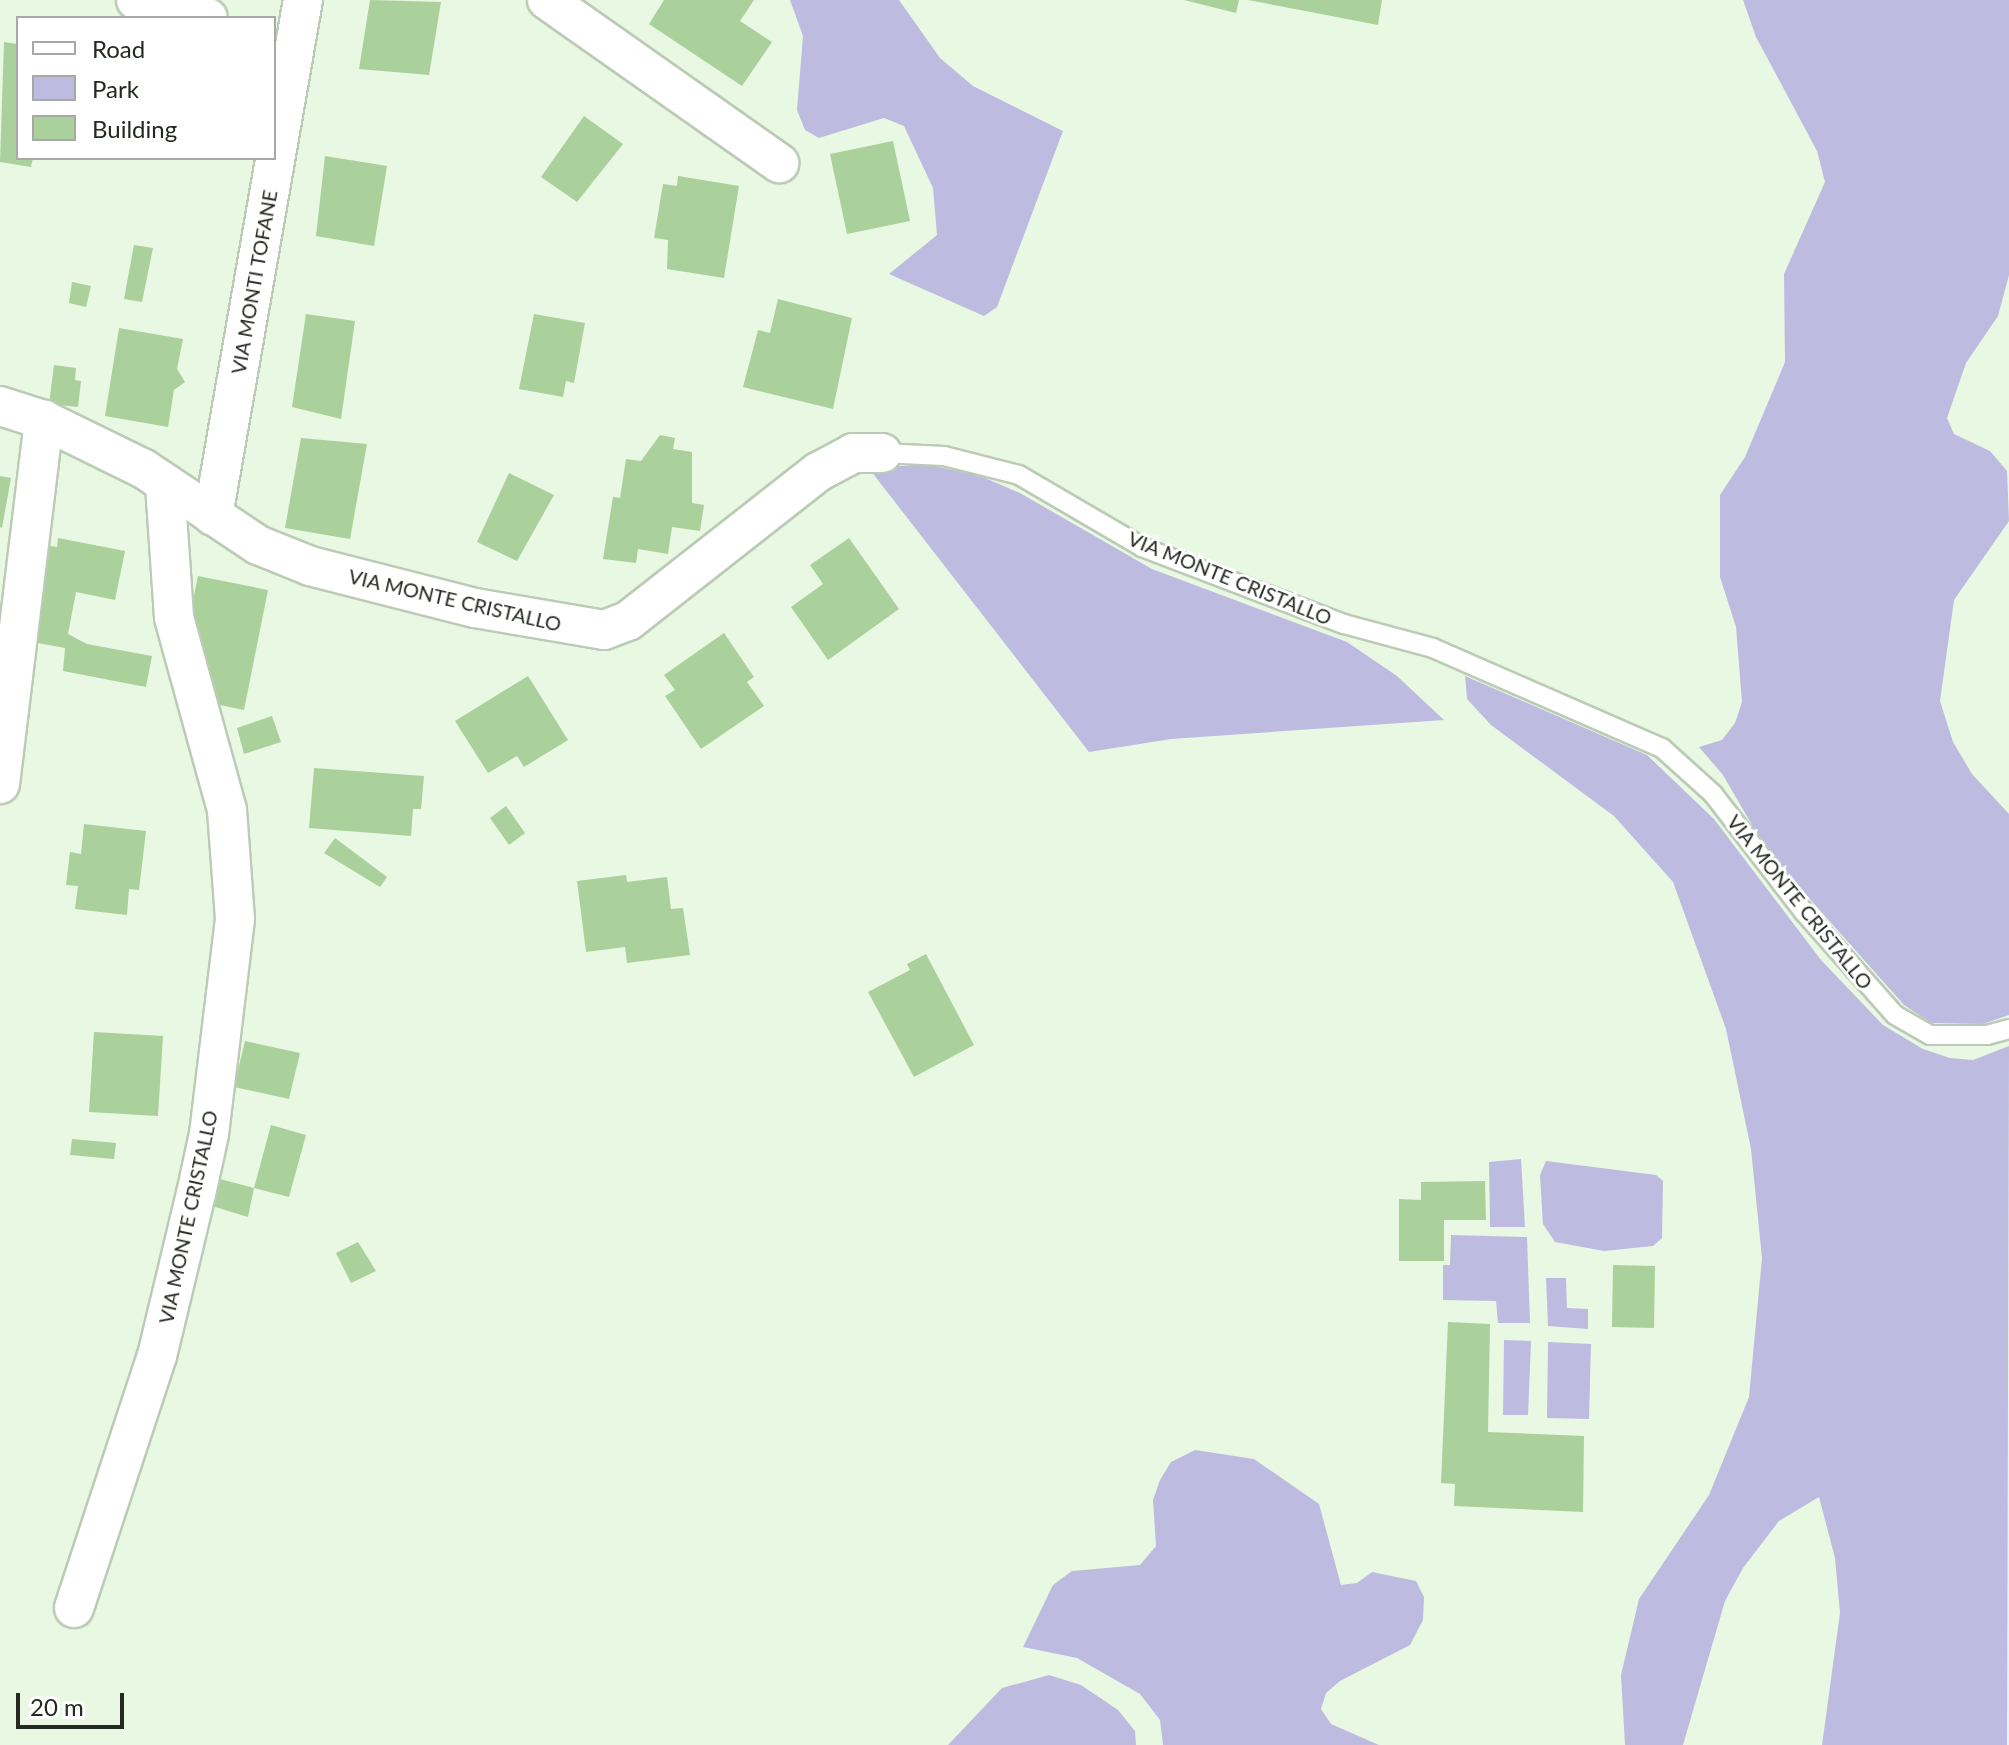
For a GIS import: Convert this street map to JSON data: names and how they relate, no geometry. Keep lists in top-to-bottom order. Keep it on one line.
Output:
{"streets":{"street":["VIA MONTI TOFANE","VIA MONTE CRISTALLO"]},"crossings":[["VIA MONTI TOFANE","VIA MONTE CRISTALLO"]],"legend":["Road","Park","Building"],"scale_bar":"20 m"}
